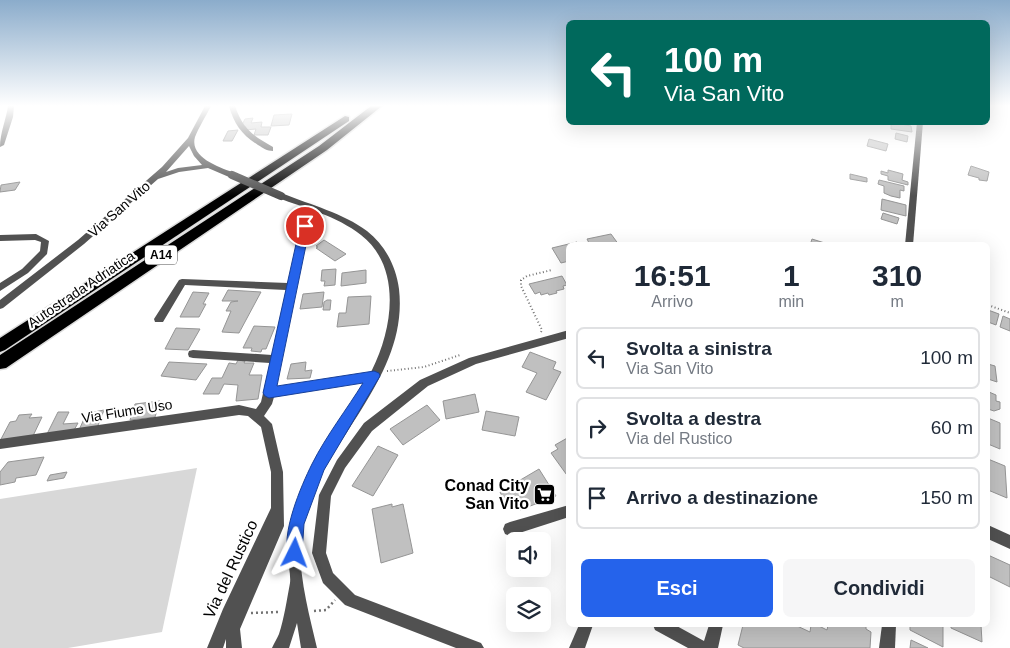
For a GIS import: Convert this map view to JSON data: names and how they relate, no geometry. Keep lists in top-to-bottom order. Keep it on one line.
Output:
{"streets":{"highway":["A14","Autostrada Adriatica"],"street":["Via San Vito","Via Fiume Uso","Via del Rustico"]},"crossings":[["Via Fiume Uso","Via del Rustico"]],"places":{"supermarket":["Conad City San Vito"]},"page":{"turn":["100 m","Via San Vito"],"eta":["16:51","Arrivo","1","min","310","m"],"list":[{"name":"Svolta a sinistra","note":"Via San Vito","value":"100 m"},{"name":"Svolta a destra","note":"Via del Rustico","value":"60 m"},{"name":"Arrivo a destinazione","value":"150 m"}],"buttons":["Esci","Condividi"]}}
